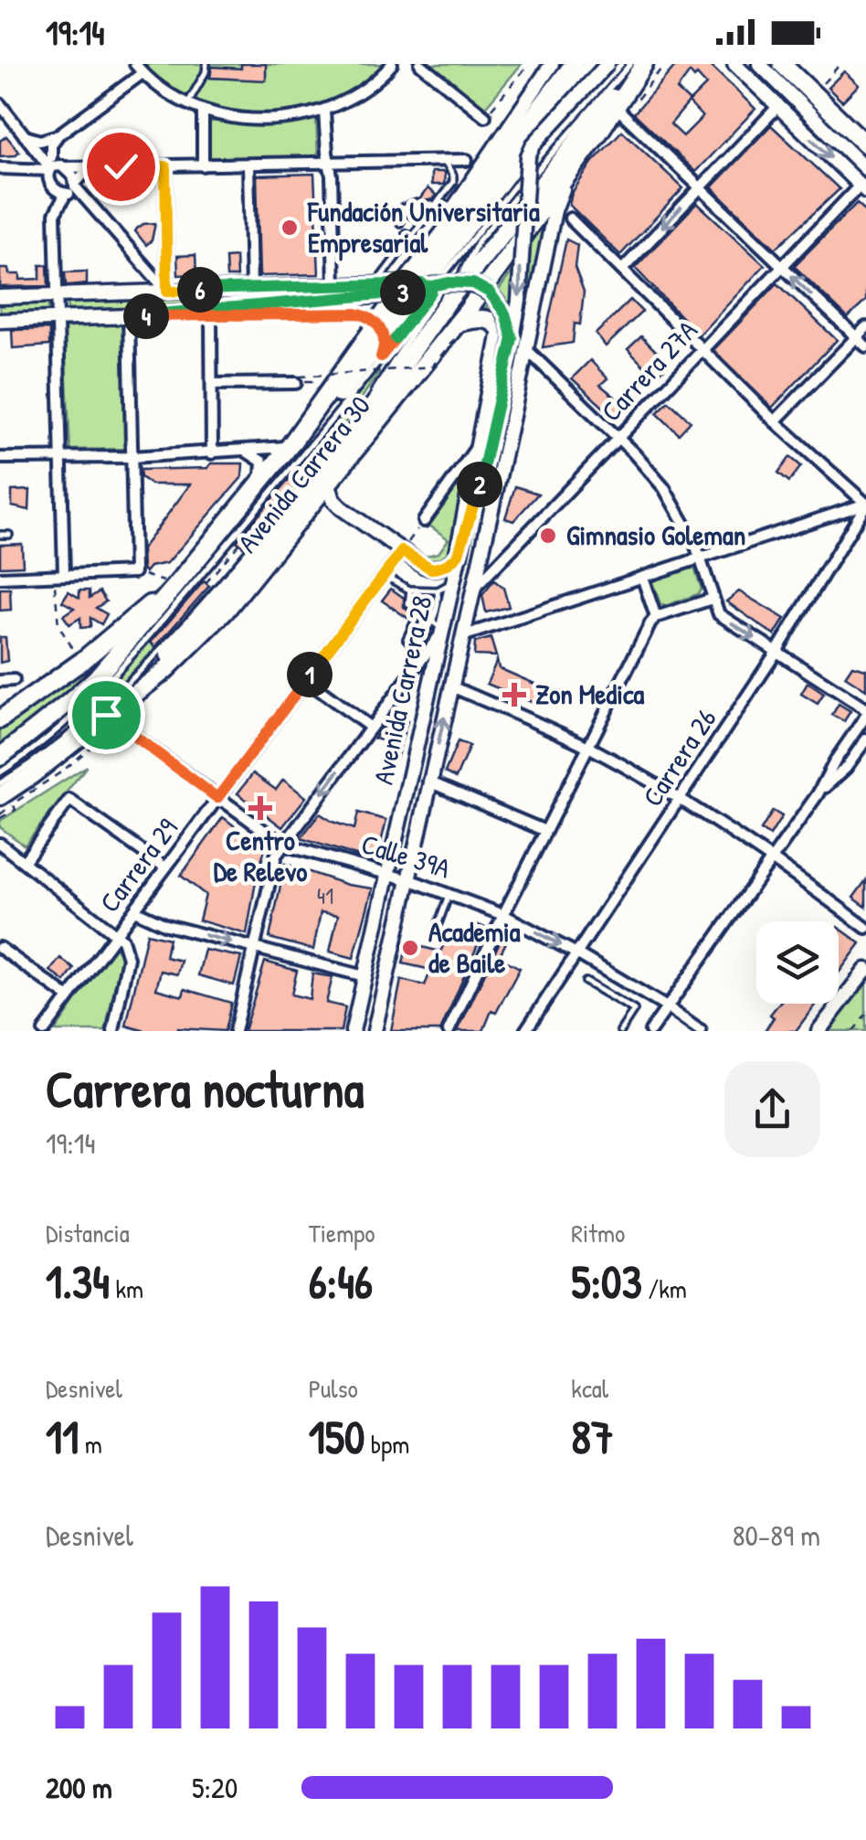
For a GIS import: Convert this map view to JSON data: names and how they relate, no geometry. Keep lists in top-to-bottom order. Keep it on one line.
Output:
{"streets":{"highway":["Avenida Carrera 30"],"main road":["Avenida Carrera 28"],"street":["Carrera 27A","Carrera 26","Calle 39A","Carrera 29"]},"crossings":[["Carrera 27A","Avenida Carrera 28"],["Avenida Carrera 30","Avenida Carrera 28"],["Avenida Carrera 30","Calle 39A"],["Avenida Carrera 28","Calle 39A"],["Carrera 26","Calle 39A"],["Calle 39A","Carrera 29"]],"places":{"other":["Fundación Universitaria Empresarial","Gimnasio Goleman","Academia de Baile"],"health":["Zon Medica","Centro De Relevo"]},"house_numbers":["41"],"page":{"status":"19:14","pins":["6","3","4","2","1"],"heading":["Carrera nocturna","19:14"],"stats":[["Distancia","1.34 km"],["Tiempo","6:46"],["Ritmo","5:03 /km"],["Desnivel","11 m"],["Pulso","150 bpm"],["kcal","87"]],"chart":["Desnivel","80–89 m"],"list":[{"name":"200 m","note":"5:20"}]}}
